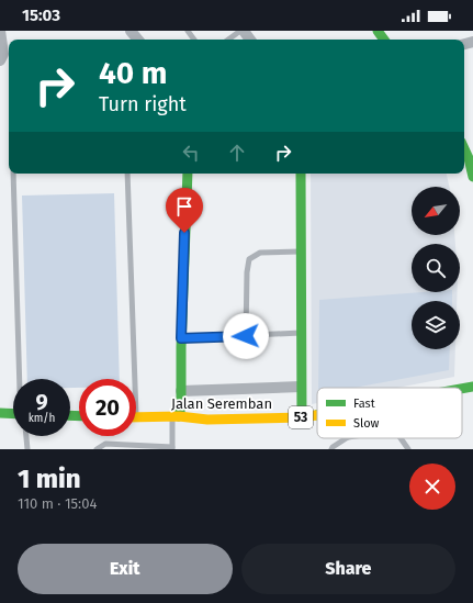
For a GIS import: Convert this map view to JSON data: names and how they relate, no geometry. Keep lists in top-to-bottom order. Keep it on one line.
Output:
{"streets":{"street":["Jalan Seremban","53"]},"legend":["Fast","Slow"],"north":"bottom left","page":{"status":"15:03","turn":["40 m","Turn right"],"speed":"9 km/h","limit":"20","heading":["1 min","110 m · 15:04"],"buttons":["Exit","Share"]}}
